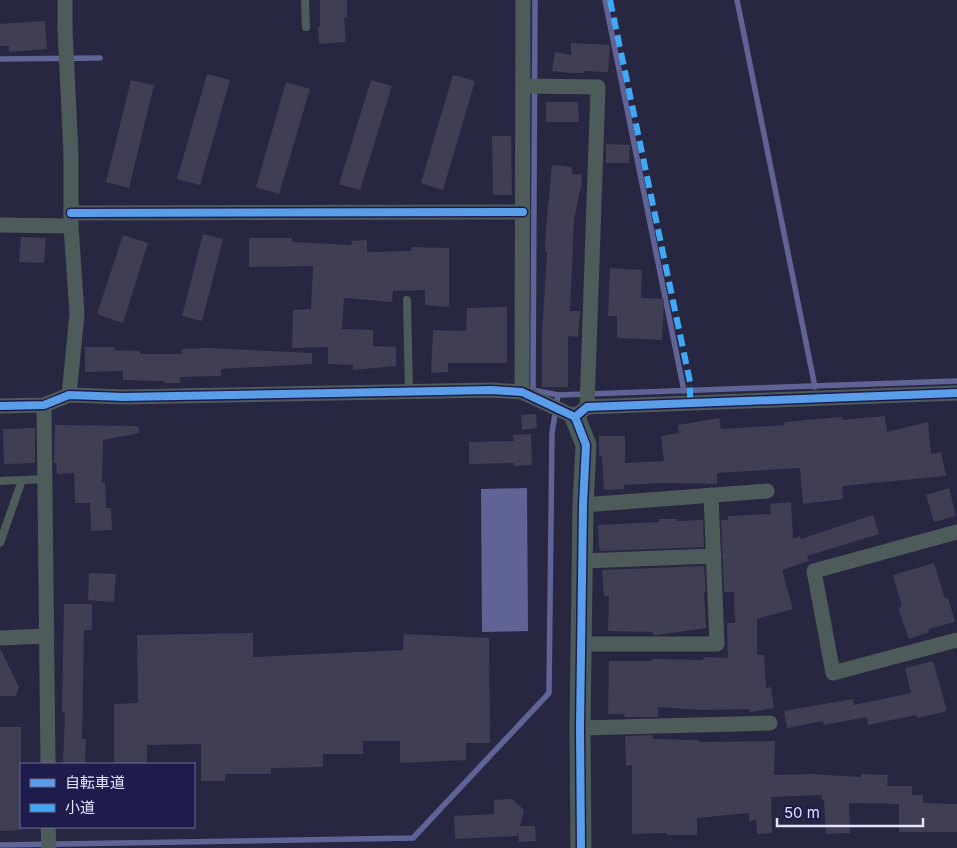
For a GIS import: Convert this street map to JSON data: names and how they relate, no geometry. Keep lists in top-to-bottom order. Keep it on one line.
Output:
{"legend":["自転車道","小道"],"scale_bar":"50 m"}
